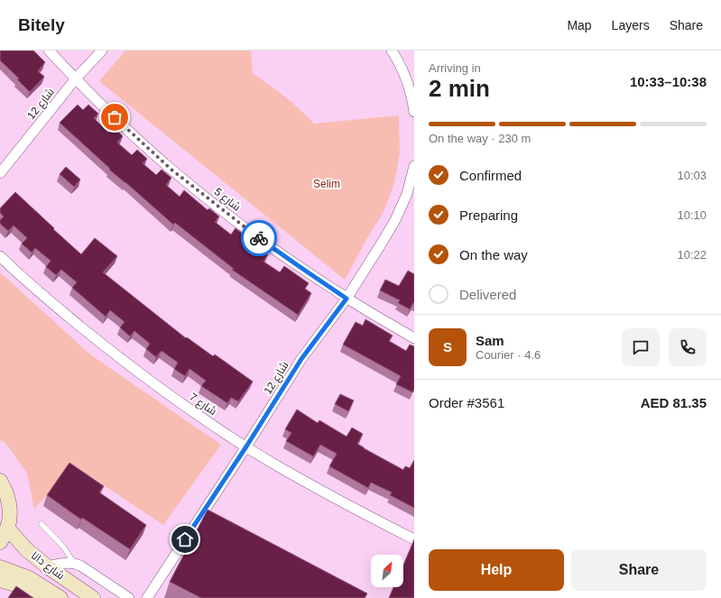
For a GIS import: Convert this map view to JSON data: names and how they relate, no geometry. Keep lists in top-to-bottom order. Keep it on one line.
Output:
{"streets":{"street":["شارع 12","شارع 5","شارع 7","شارع دانا"]},"crossings":[["شارع 12","شارع 5"],["شارع 12","شارع 7"]],"parks":["Selim"],"north":"top right","page":{"header":"Bitely","nav":["Map","Layers","Share"],"heading":["2 min","Arriving in","10:33–10:38"],"panel":["Sam","Courier · 4.6","Order #3561","AED 81.35"],"bar":"On the way · 230 m","list":[["Confirmed","10:03"],["Preparing","10:10"],["On the way","10:22"],"Delivered"],"round":"S","buttons":["Help","Share"]}}
